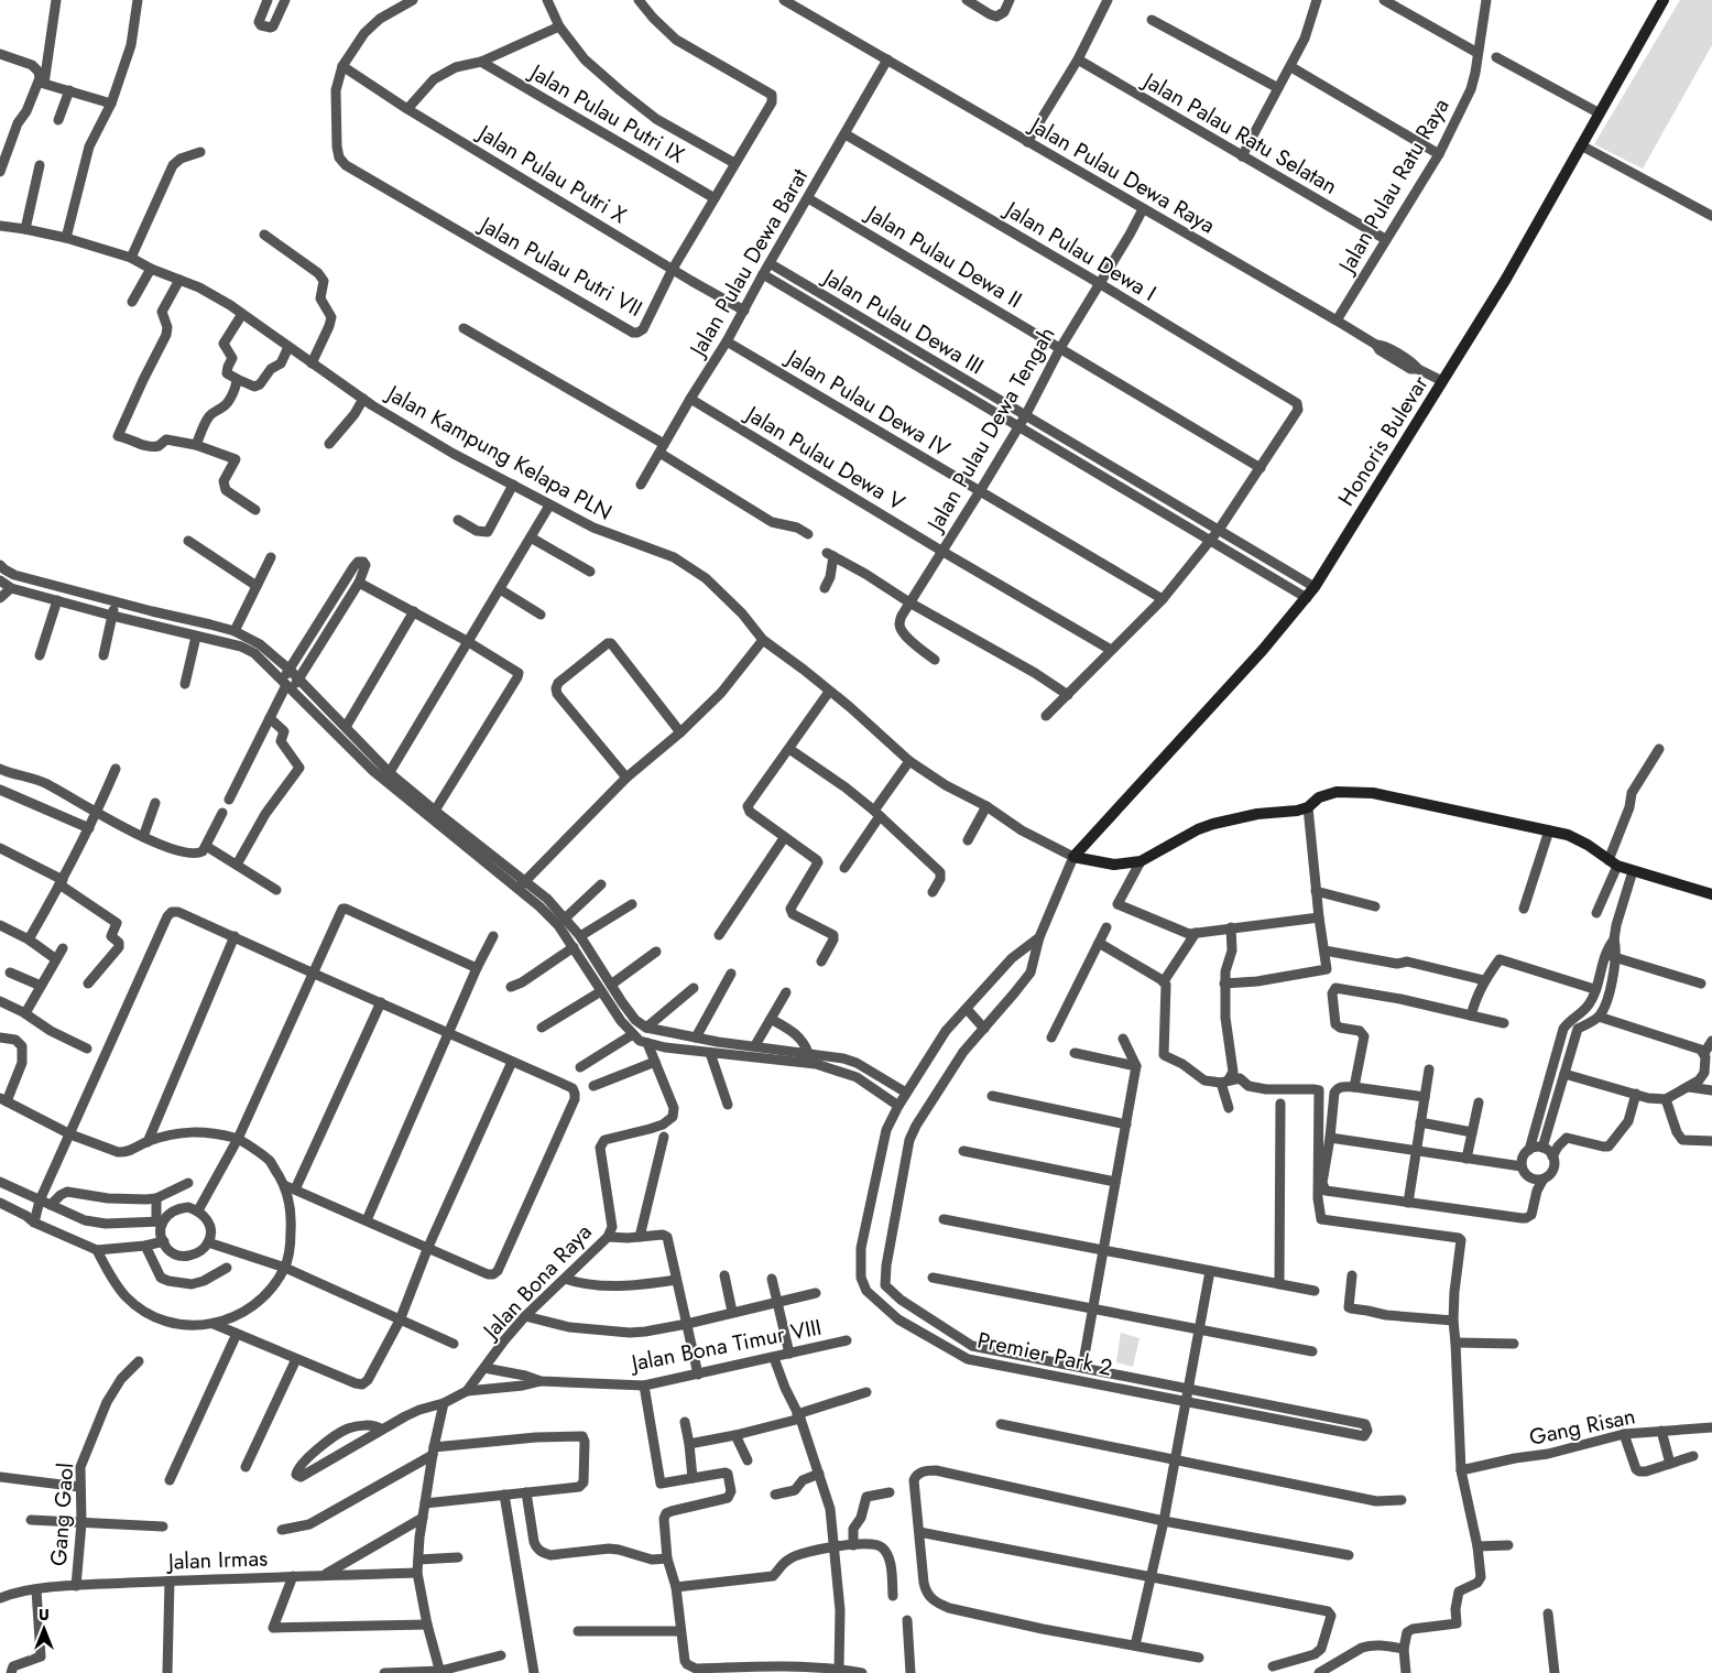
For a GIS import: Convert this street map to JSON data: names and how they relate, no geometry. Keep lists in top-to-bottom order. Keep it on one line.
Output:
{"streets":{"street":["Jalan Pulau Putri IX","Jalan Palau Ratu Selatan","Jalan Pulau Putri X","Jalan Pulau Dewa Raya","Jalan Pulau Ratu Raya","Jalan Pulau Dewa I","Jalan Pulau Dewa II","Jalan Pulau Dewa Barat","Jalan Pulau Putri VII","Jalan Pulau Dewa III","Jalan Pulau Dewa IV","Jalan Pulau Dewa Tengah","Honoris Bulevar","Jalan Kampung Kelapa PLN","Jalan Pulau Dewa V","Jalan Bona Raya","Jalan Bona Timur VIII","Premier Park 2","Gang Risan","Gang Gaol","Jalan Irmas"]},"crossings":[["Jalan Pulau Putri IX","Jalan Pulau Putri X"],["Jalan Pulau Putri IX","Jalan Pulau Putri VII"],["Jalan Palau Ratu Selatan","Jalan Pulau Ratu Raya"],["Jalan Pulau Putri X","Jalan Pulau Dewa Barat"],["Jalan Pulau Putri X","Jalan Pulau Putri VII"],["Jalan Pulau Dewa Raya","Jalan Pulau Ratu Raya"],["Jalan Pulau Dewa Raya","Jalan Pulau Dewa Barat"],["Jalan Pulau Dewa Raya","Jalan Pulau Dewa Tengah"],["Jalan Pulau Dewa Raya","Honoris Bulevar"],["Jalan Pulau Dewa I","Jalan Pulau Dewa II"],["Jalan Pulau Dewa I","Jalan Pulau Dewa Barat"],["Jalan Pulau Dewa I","Jalan Pulau Dewa Tengah"],["Jalan Pulau Dewa II","Jalan Pulau Dewa Barat"],["Jalan Pulau Dewa II","Jalan Pulau Dewa Tengah"],["Jalan Pulau Dewa Barat","Jalan Pulau Dewa III"],["Jalan Pulau Dewa Barat","Jalan Pulau Dewa IV"],["Jalan Pulau Dewa Barat","Jalan Pulau Dewa V"],["Jalan Pulau Dewa III","Jalan Pulau Dewa Tengah"],["Jalan Pulau Dewa III","Honoris Bulevar"],["Jalan Pulau Dewa IV","Jalan Pulau Dewa Tengah"],["Jalan Pulau Dewa Tengah","Jalan Pulau Dewa V"],["Honoris Bulevar","Jalan Kampung Kelapa PLN"],["Jalan Bona Raya","Jalan Bona Timur VIII"],["Gang Gaol","Jalan Irmas"]],"north":"top"}
